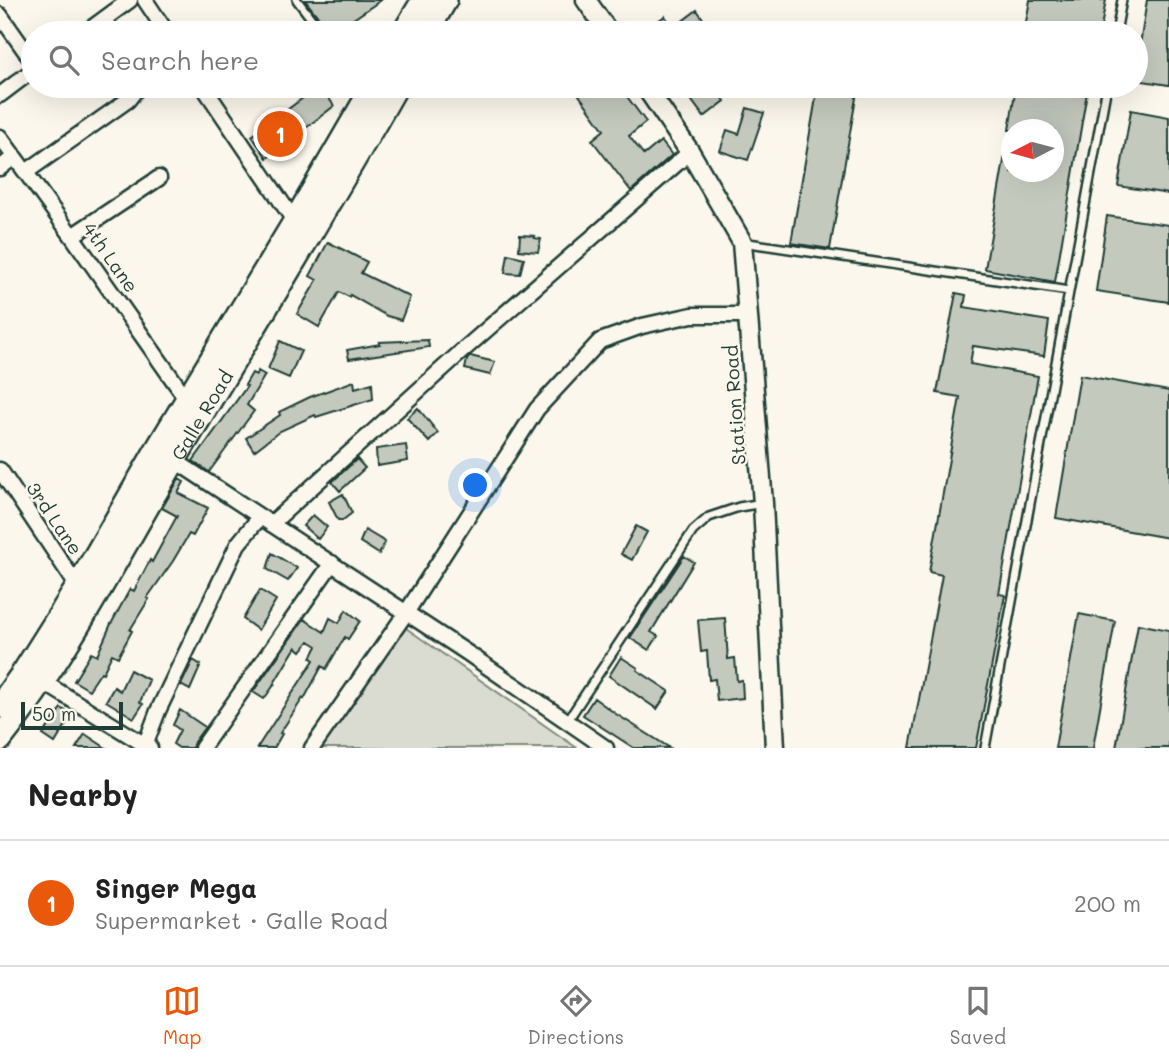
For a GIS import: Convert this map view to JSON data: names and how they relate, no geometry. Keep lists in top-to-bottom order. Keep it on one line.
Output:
{"streets":{"highway":["Galle Road"],"street":["4th Lane","Station Road","3rd Lane"]},"crossings":[["4th Lane","Galle Road"],["Galle Road","3rd Lane"]],"scale_bar":"50 m","north":"left","page":{"search":"Search here","pins":"1","scale":"50 m","heading":"Nearby","list":[{"mark":"1","name":"Singer Mega","note":"Supermarket · Galle Road","value":"200 m"}],"nav":["Map","Directions","Saved"]}}
